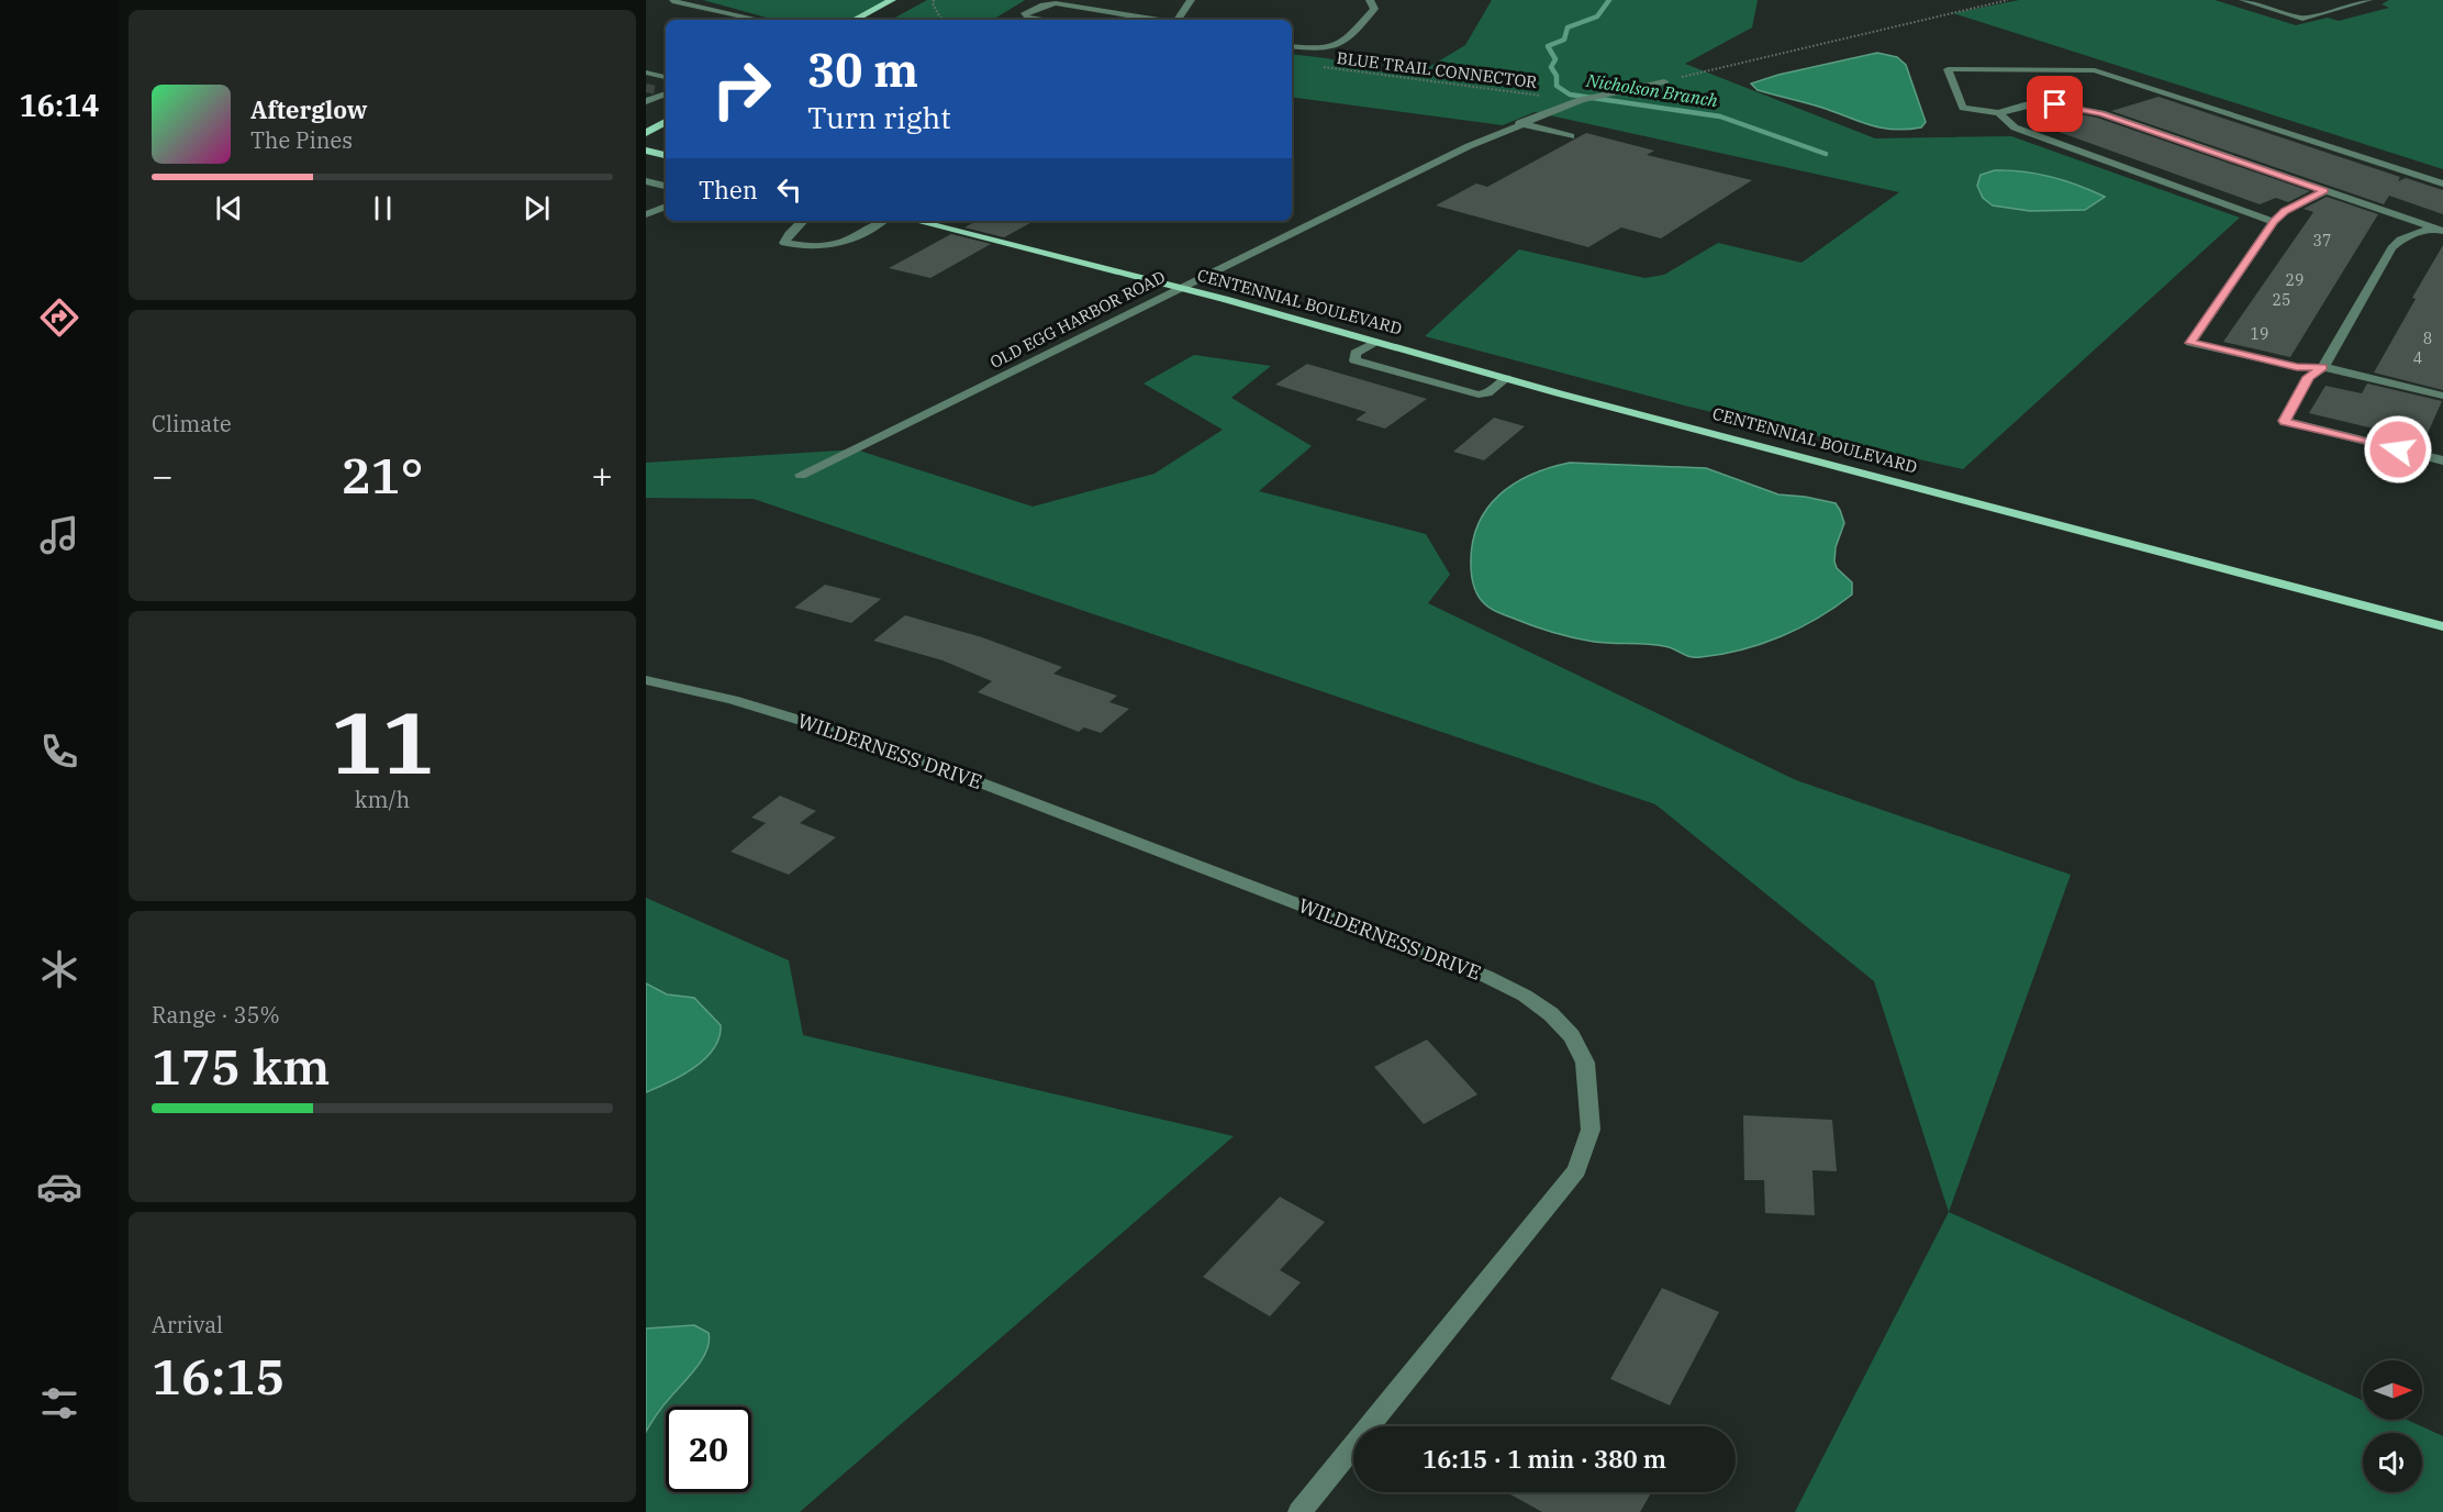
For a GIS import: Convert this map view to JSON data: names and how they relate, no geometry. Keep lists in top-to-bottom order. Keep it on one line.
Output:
{"streets":{"main road":["CENTENNIAL BOULEVARD"],"street":["OLD EGG HARBOR ROAD","WILDERNESS DRIVE"],"path":["BLUE TRAIL CONNECTOR"]},"crossings":[["BLUE TRAIL CONNECTOR","OLD EGG HARBOR ROAD"],["CENTENNIAL BOULEVARD","OLD EGG HARBOR ROAD"]],"water":["Nicholson Branch"],"house_numbers":["37","29","25","19","8","4"],"north":"right","page":{"tabs":"16:14","turn":["30 m","Turn right"],"song":["Afterglow","The Pines"],"then":"Then","tile":["Climate",["11","km/h"],["Range · 35%","175 km"],["Arrival","16:15"]],"heat":["−","21°","+"],"limit":"20","trip":"16:15 · 1 min · 380 m"}}
